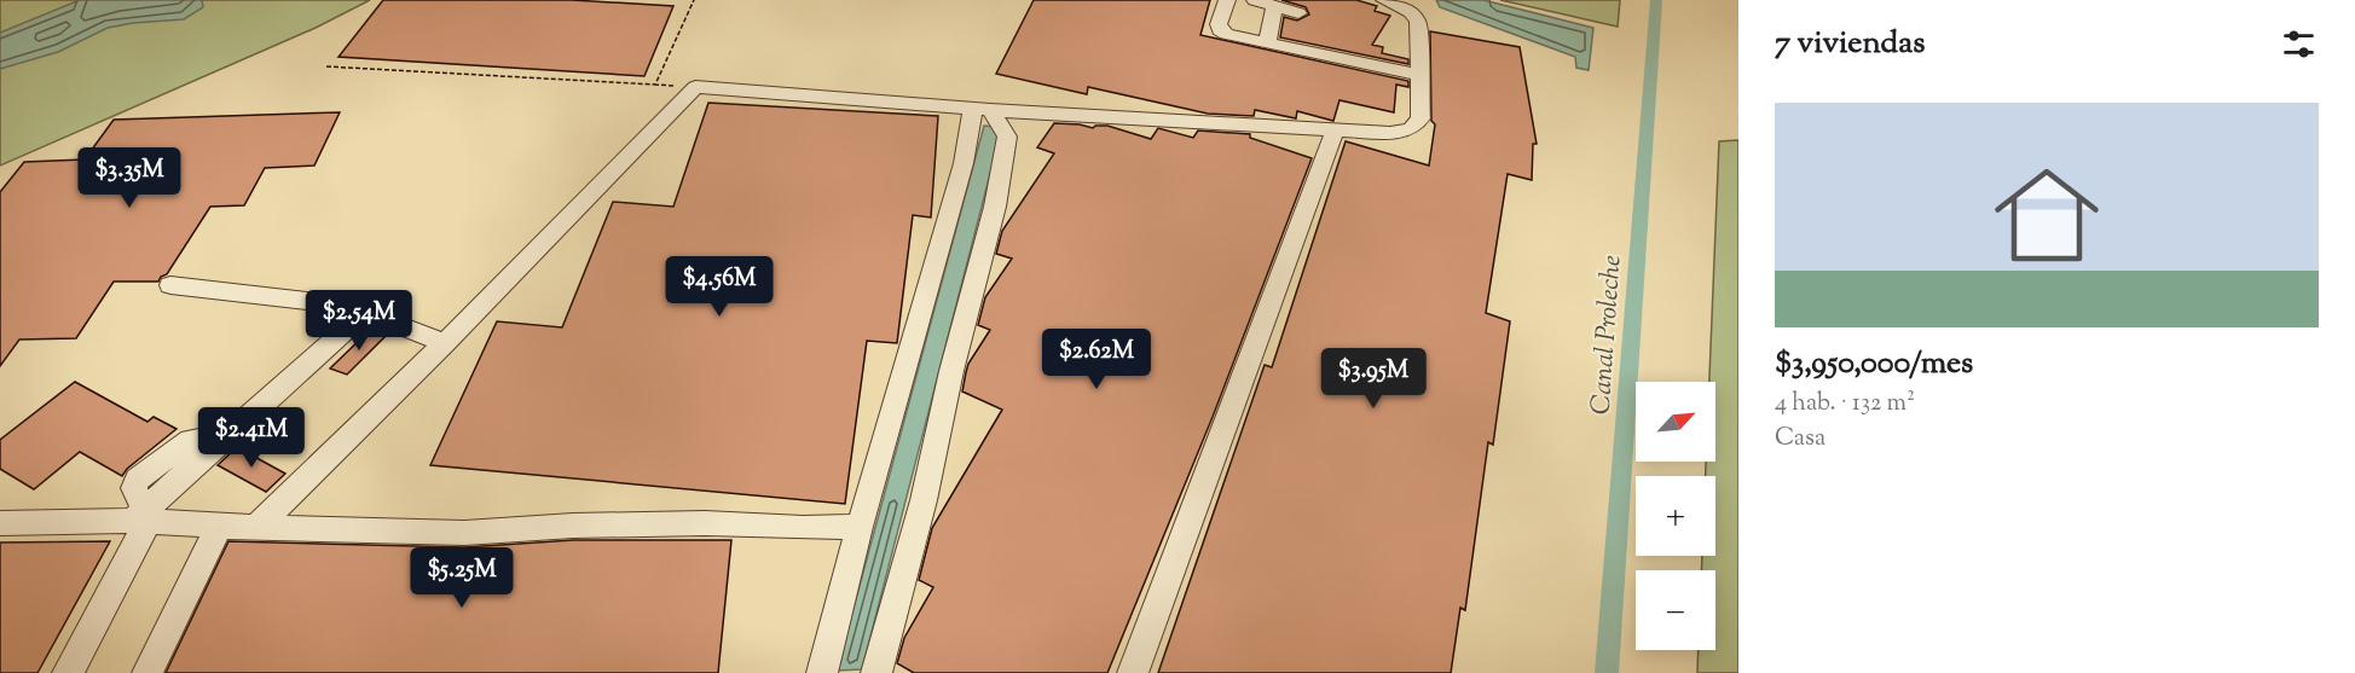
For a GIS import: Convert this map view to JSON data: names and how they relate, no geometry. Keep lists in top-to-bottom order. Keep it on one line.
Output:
{"water":["Canal Proleche"],"north":"top right","page":{"heading":"7 viviendas","list":[{"name":"$3,950,000/mes","note":"4 hab. · 132 m² · Casa"}],"price":["$3.35M","$4.56M","$2.54M","$2.62M","$3.95M","$2.41M","$5.25M"],"map_buttons":["+","−"]}}
